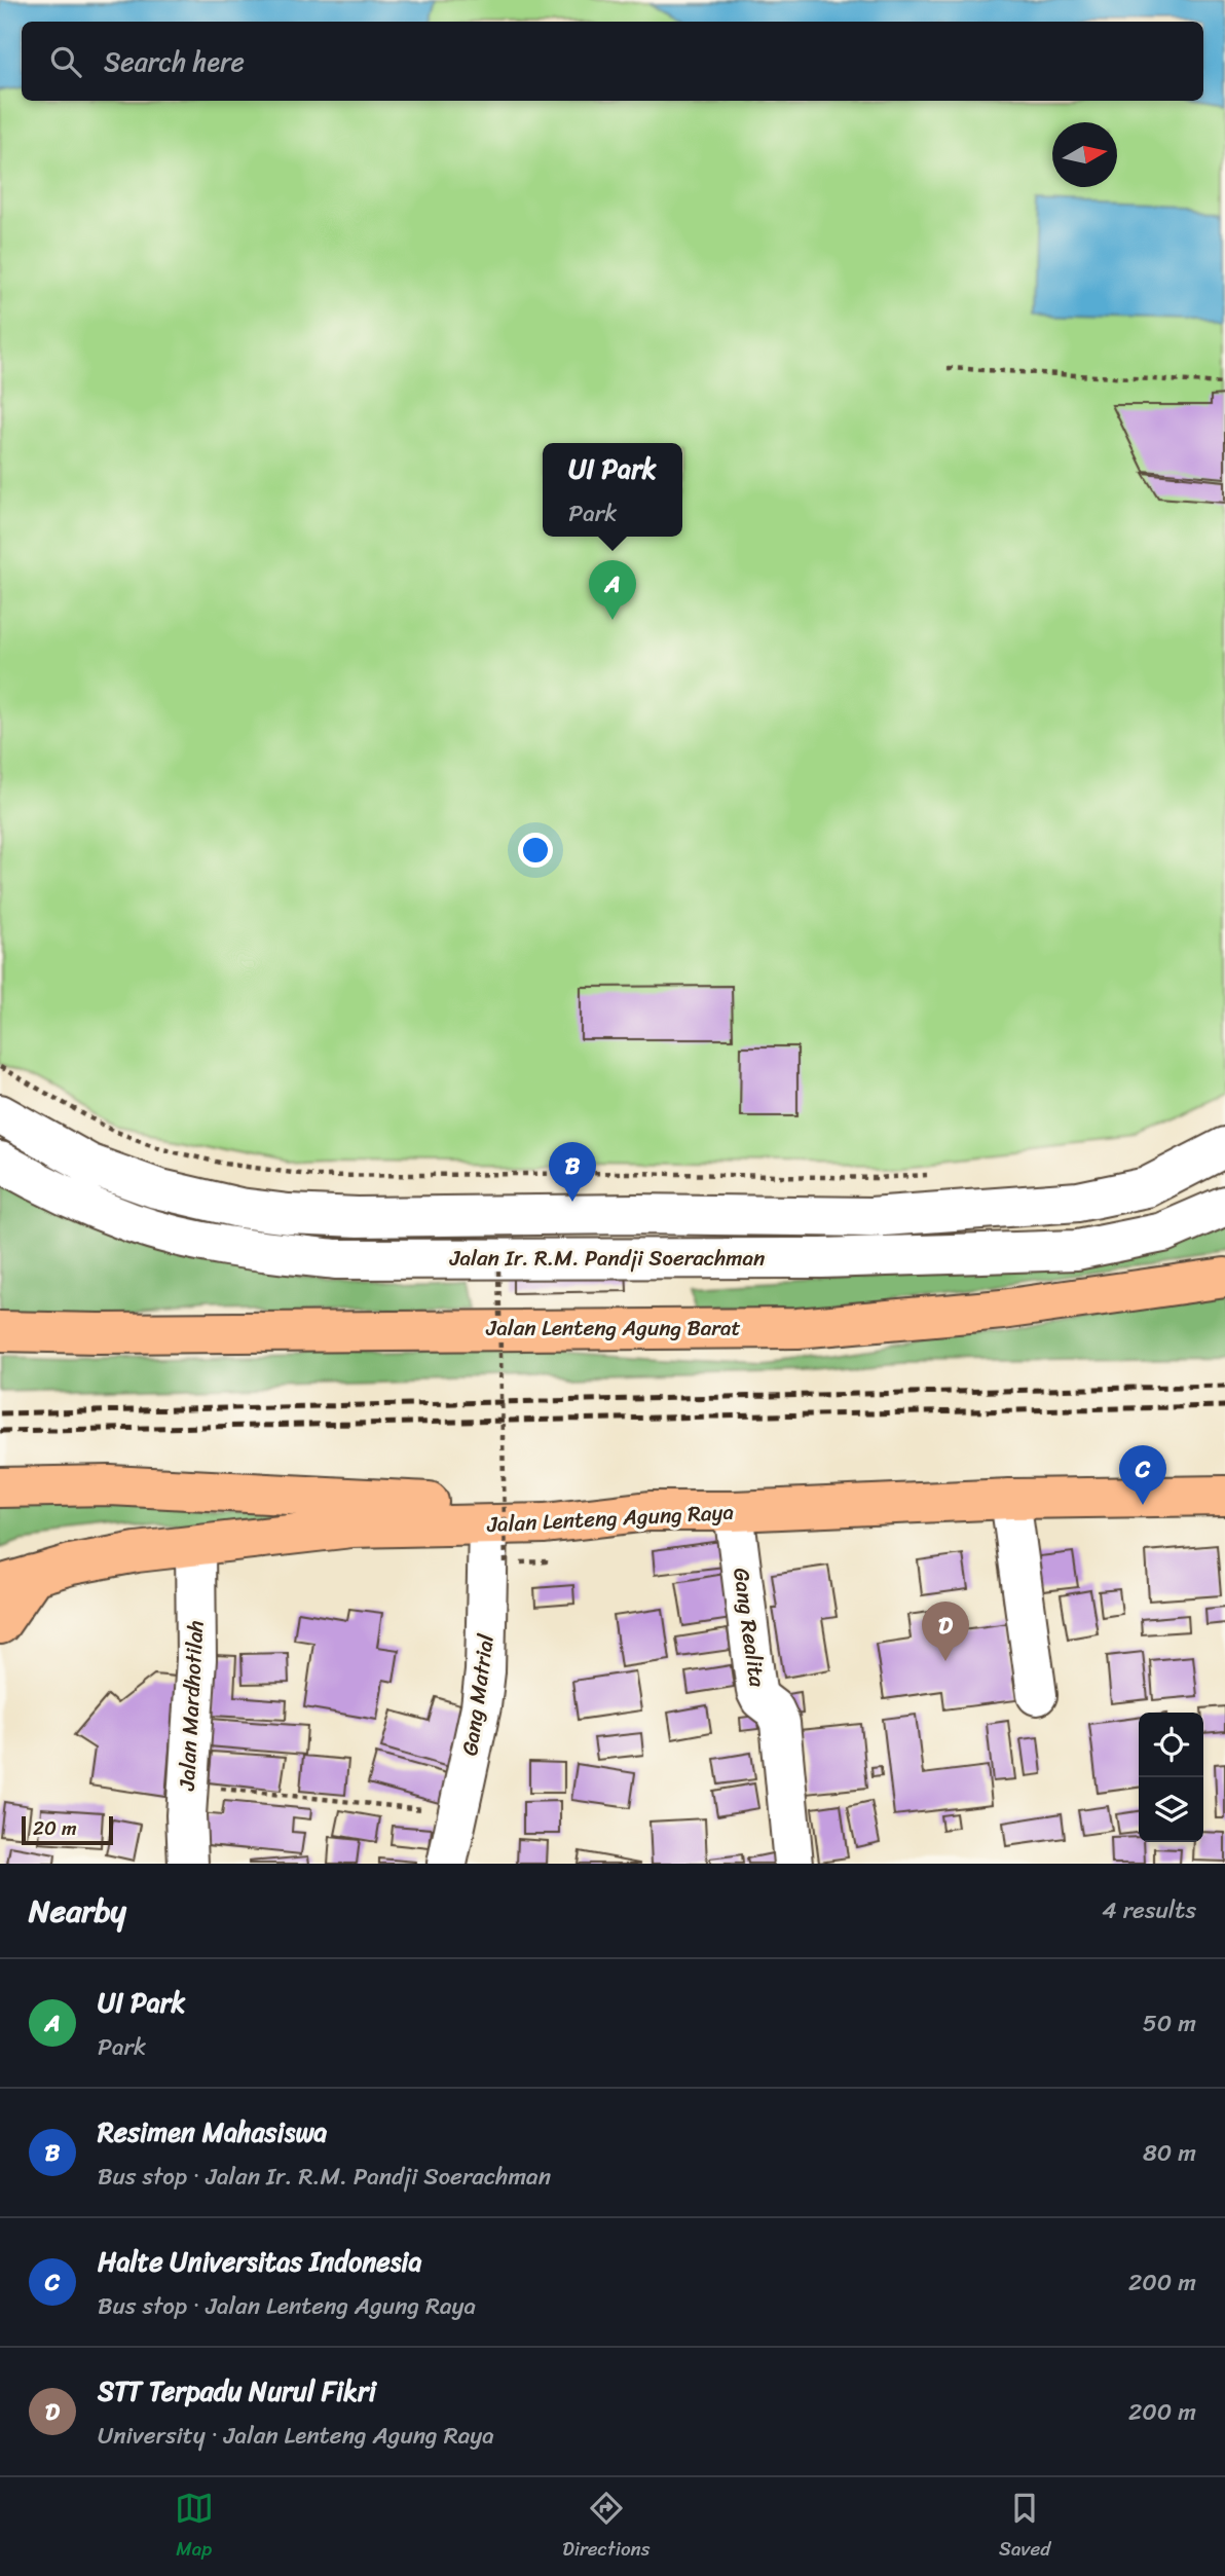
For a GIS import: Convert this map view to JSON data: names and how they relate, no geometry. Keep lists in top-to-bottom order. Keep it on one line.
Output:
{"streets":{"main road":["Jalan Lenteng Agung Barat","Jalan Lenteng Agung Raya"],"street":["Jalan Ir. R.M. Pandji Soerachman","Gang Realita","Gang Matrial","Jalan Mardhotilah"]},"crossings":[["Jalan Lenteng Agung Raya","Gang Realita"],["Jalan Lenteng Agung Raya","Gang Matrial"],["Jalan Lenteng Agung Raya","Jalan Mardhotilah"]],"scale_bar":"20 m","north":"right","page":{"search":"Search here","popup":["UI Park","Park"],"pins":["A","B","C","D"],"scale":"20 m","heading":["Nearby","4 results"],"list":[{"mark":"A","name":"UI Park","note":"Park","value":"50 m"},{"mark":"B","name":"Resimen Mahasiswa","note":"Bus stop · Jalan Ir. R.M. Pandji Soerachman","value":"80 m"},{"mark":"C","name":"Halte Universitas Indonesia","note":"Bus stop · Jalan Lenteng Agung Raya","value":"200 m"},{"mark":"D","name":"STT Terpadu Nurul Fikri","note":"University · Jalan Lenteng Agung Raya","value":"200 m"}],"nav":["Map","Directions","Saved"]}}
